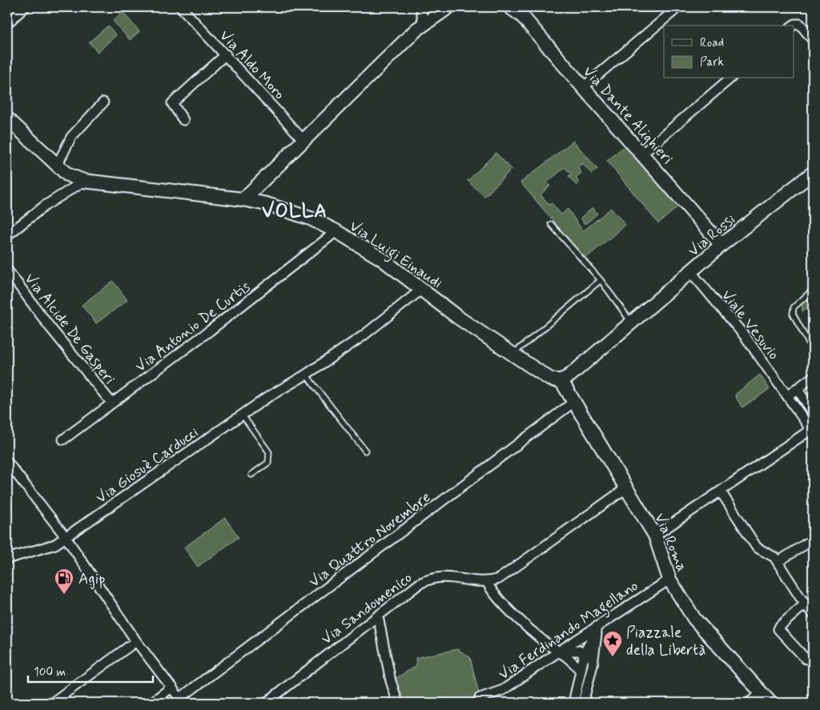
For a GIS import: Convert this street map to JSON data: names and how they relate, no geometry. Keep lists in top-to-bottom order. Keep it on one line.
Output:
{"streets":{"street":["Via Aldo Moro","Via Dante Alighieri","Via Rossi","Via Luigi Einaudi","Viale Vesuvio","Via Antonio De Curtis","Via Alcide De Gasperi","Via Giosuè Carducci","Via Quattro Novembre","Via Roma","Via Sandomenico","Via Ferdinando Magellano"]},"crossings":[["Via Dante Alighieri","Via Rossi"],["Via Rossi","Via Luigi Einaudi"],["Via Rossi","Viale Vesuvio"],["Via Rossi","Via Roma"],["Via Luigi Einaudi","Via Antonio De Curtis"],["Via Luigi Einaudi","Via Giosuè Carducci"],["Via Luigi Einaudi","Via Roma"],["Viale Vesuvio","Via Roma"],["Via Antonio De Curtis","Via Alcide De Gasperi"],["Via Quattro Novembre","Via Roma"],["Via Roma","Via Sandomenico"],["Via Roma","Via Ferdinando Magellano"]],"districts":["VOLLA"],"places":{"fuel station":["Agip"],"place":["Piazzale della Libertà"]},"legend":["Road","Park"],"scale_bar":"100 m"}
